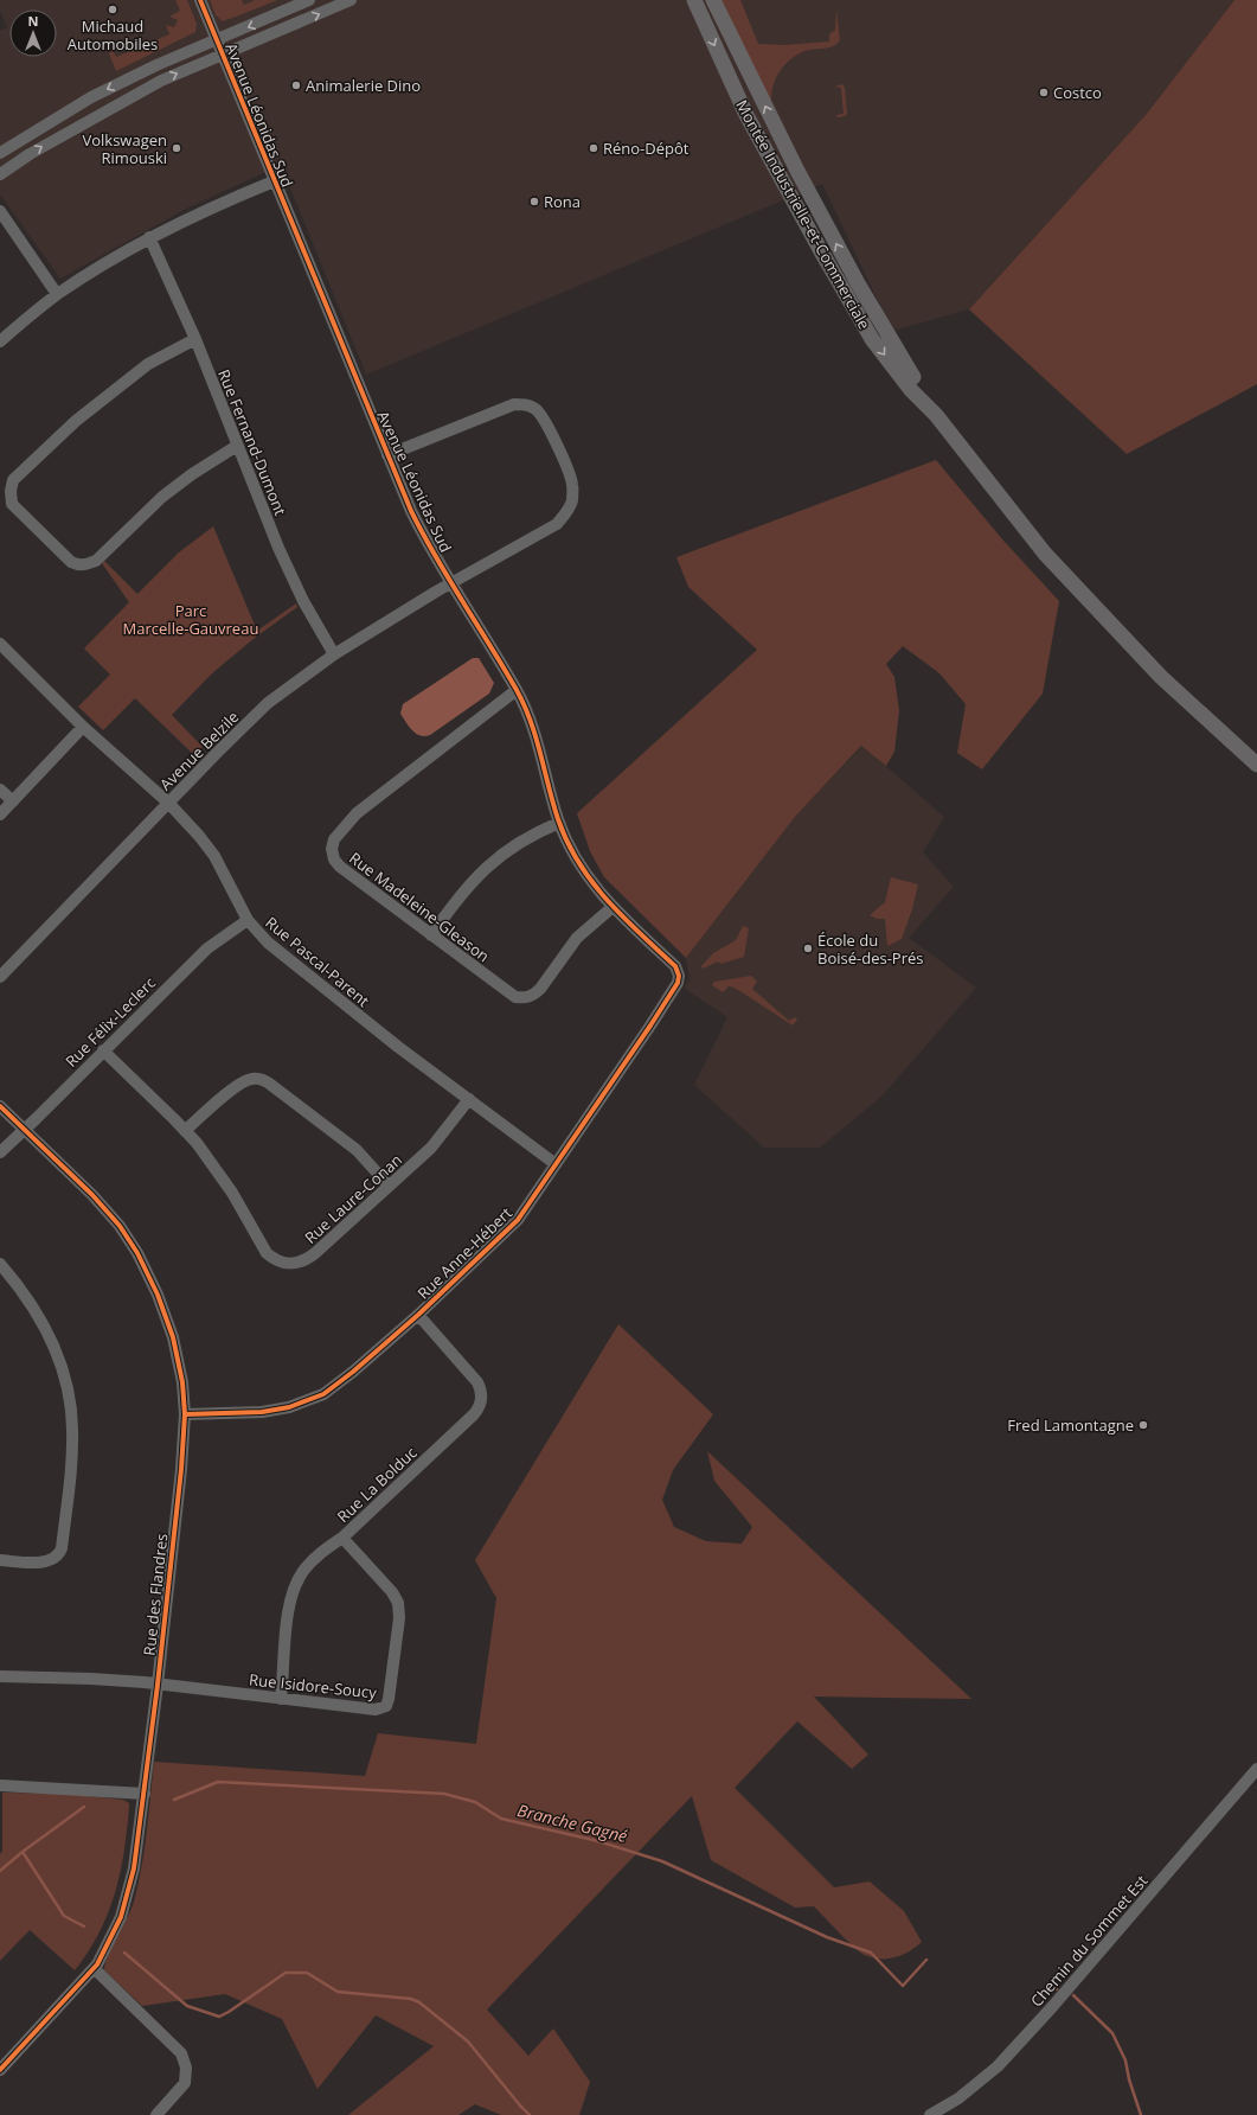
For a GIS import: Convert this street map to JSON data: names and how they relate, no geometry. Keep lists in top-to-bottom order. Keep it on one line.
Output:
{"streets":{"main road":["Montée Industrielle-et-Commerciale"],"street":["Avenue Léonidas Sud","Rue Fernand-Dumont","Avenue Belzile","Rue Madeleine-Gleason","Rue Pascal-Parent","Rue Félix-Leclerc","Rue Laure-Conan","Rue Anne-Hébert","Rue La Bolduc","Rue des Flandres","Rue Isidore-Soucy","Chemin du Sommet Est"]},"crossings":[["Avenue Léonidas Sud","Avenue Belzile"],["Avenue Léonidas Sud","Rue Madeleine-Gleason"],["Avenue Léonidas Sud","Rue Anne-Hébert"],["Rue Fernand-Dumont","Avenue Belzile"],["Avenue Belzile","Rue Pascal-Parent"],["Rue Pascal-Parent","Rue Félix-Leclerc"],["Rue Pascal-Parent","Rue Laure-Conan"],["Rue Pascal-Parent","Rue Anne-Hébert"],["Rue Félix-Leclerc","Rue Laure-Conan"],["Rue Félix-Leclerc","Rue des Flandres"],["Rue Anne-Hébert","Rue La Bolduc"],["Rue Anne-Hébert","Rue des Flandres"],["Rue La Bolduc","Rue Isidore-Soucy"],["Rue des Flandres","Rue Isidore-Soucy"]],"water":["Branche Gagné"],"parks":["Parc Marcelle-Gauvreau"],"places":["Michaud Automobiles","Animalerie Dino","Costco","Volkswagen Rimouski","Réno-Dépôt","Rona","École du Boisé-des-Prés","Fred Lamontagne"],"north":"top"}
